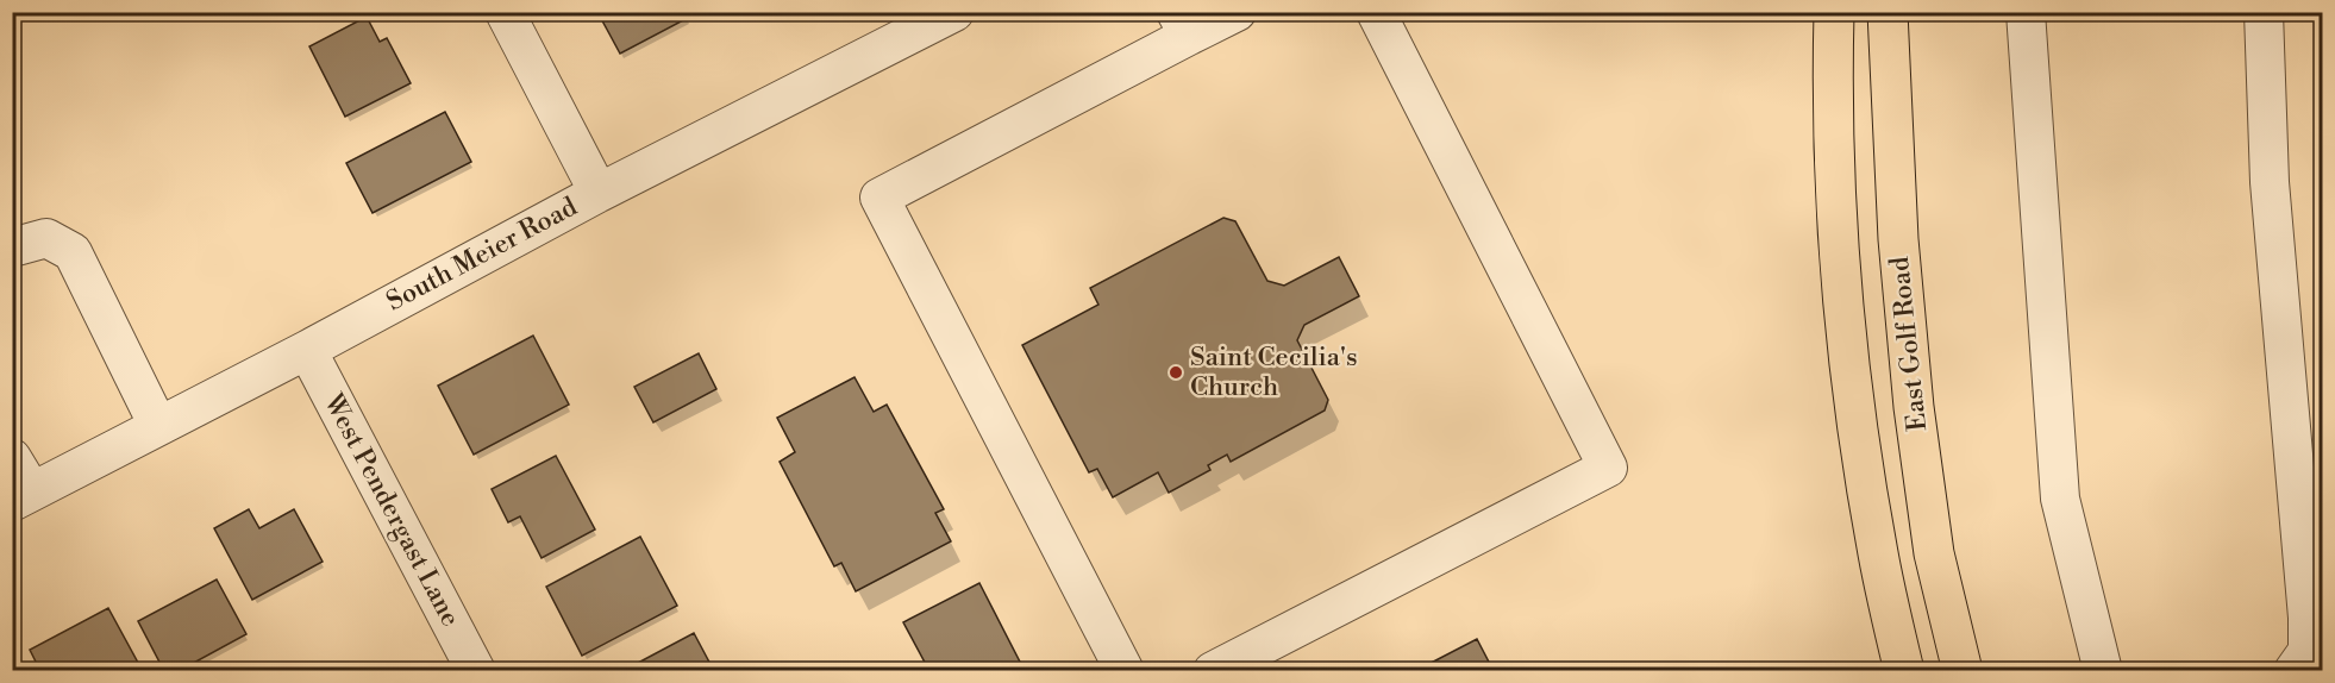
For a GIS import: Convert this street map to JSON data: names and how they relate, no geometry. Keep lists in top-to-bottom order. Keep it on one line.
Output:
{"streets":{"main road":["East Golf Road"],"street":["South Meier Road","West Pendergast Lane"]},"crossings":[["South Meier Road","West Pendergast Lane"]],"places":["Saint Cecilia's Church"]}
